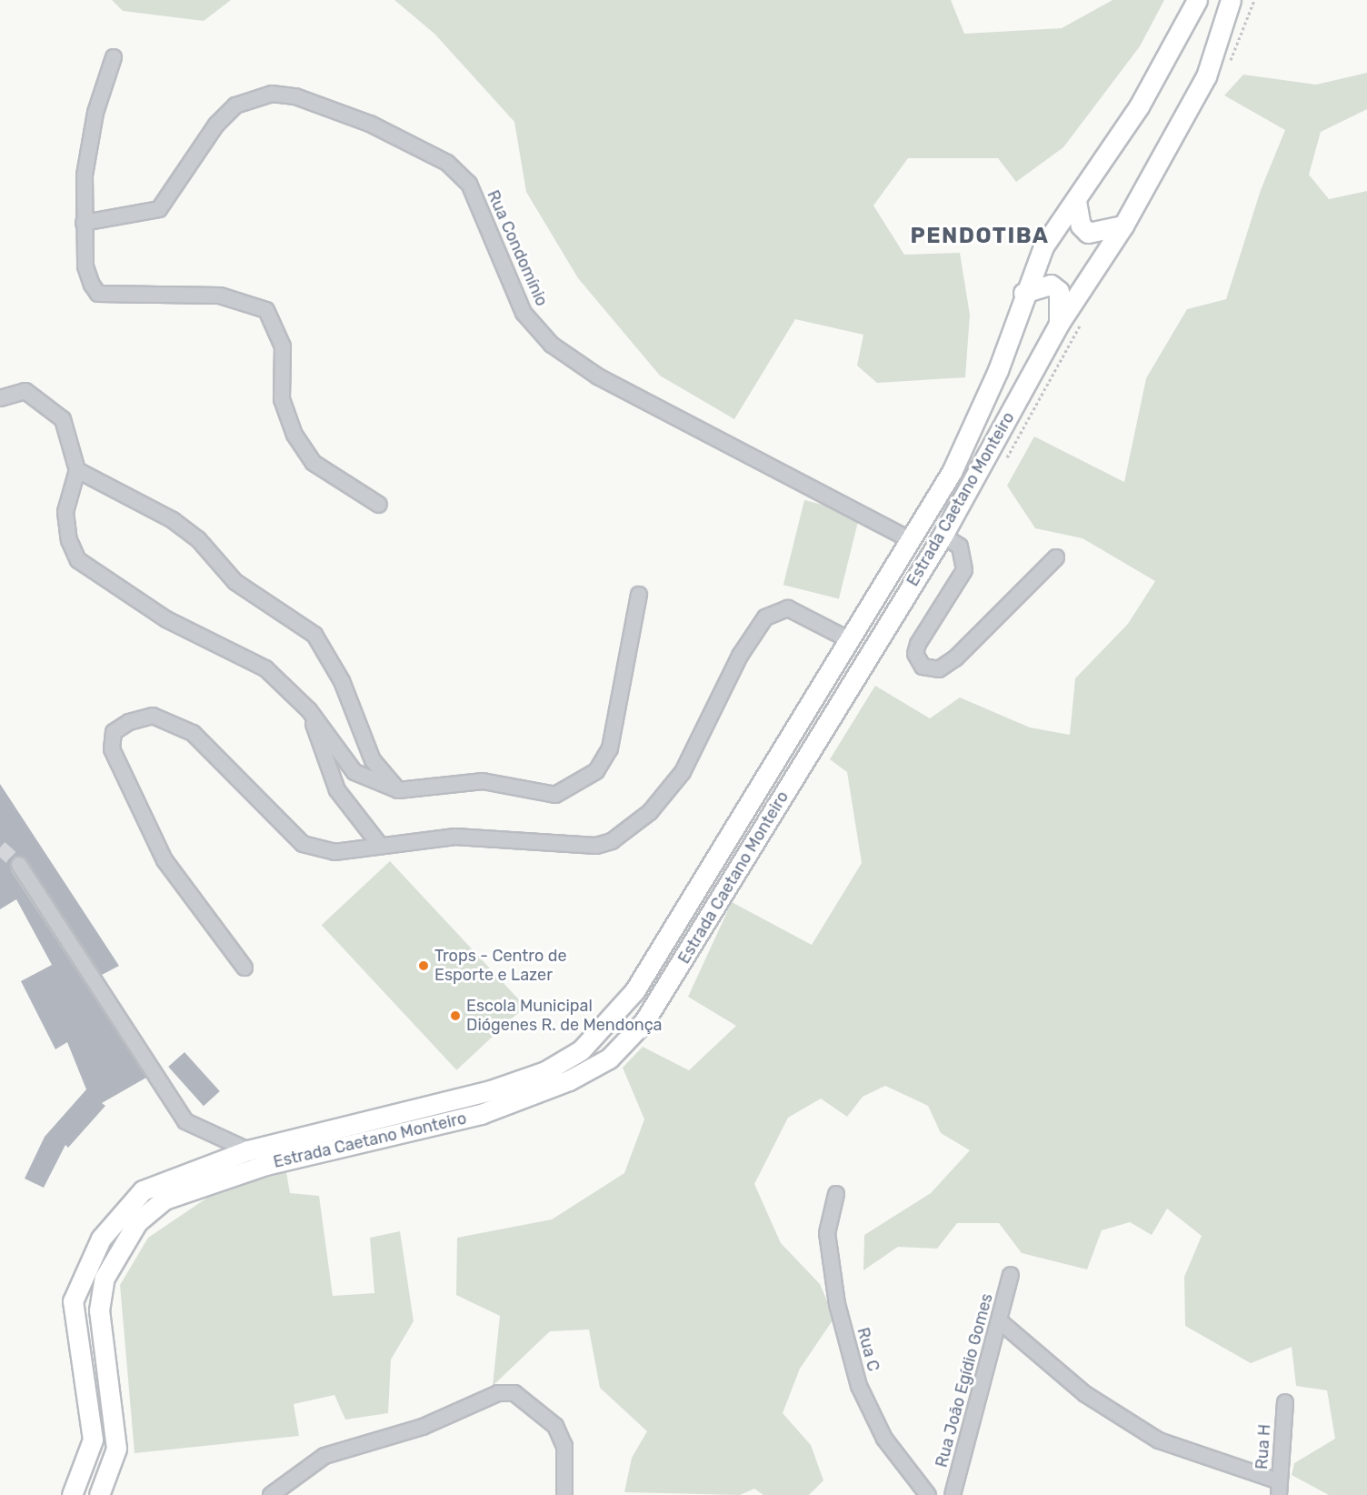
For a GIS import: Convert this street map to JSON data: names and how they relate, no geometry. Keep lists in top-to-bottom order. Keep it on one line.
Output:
{"streets":{"main road":["Estrada Caetano Monteiro"],"street":["Rua Condomínio","Rua C","Rua João Egídio Gomes","Rua H"]},"crossings":[["Rua Condomínio","Estrada Caetano Monteiro"]],"districts":["PENDOTIBA"],"places":["Trops - Centro de Esporte e Lazer","Escola Municipal Diógenes R. de Mendonça"]}
